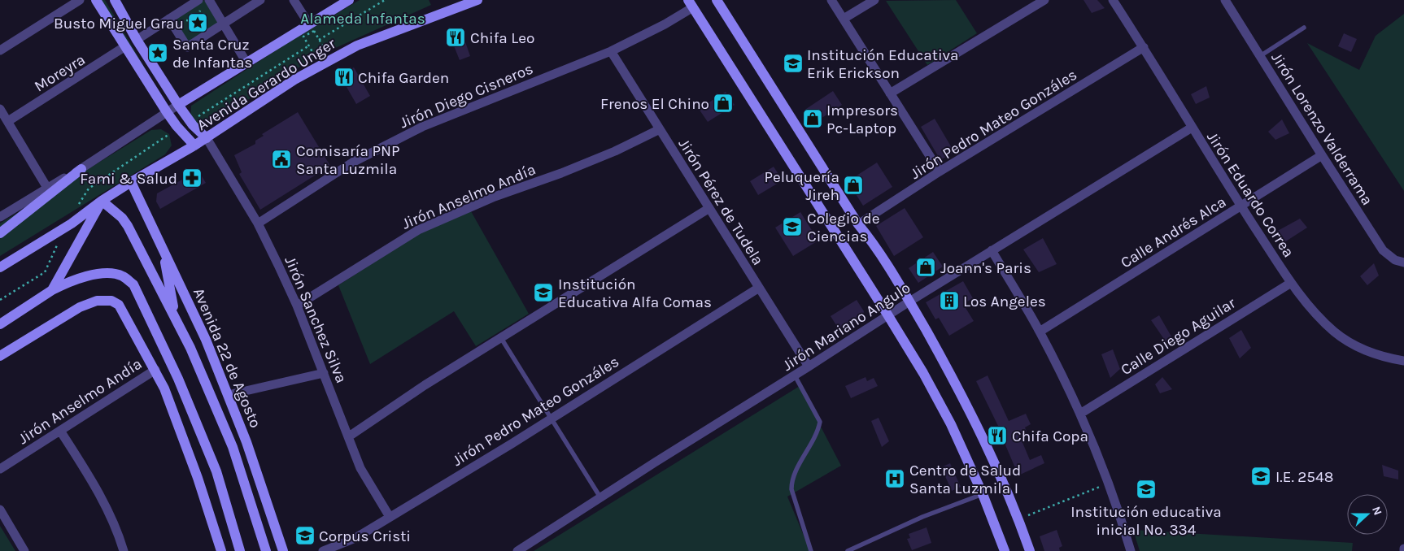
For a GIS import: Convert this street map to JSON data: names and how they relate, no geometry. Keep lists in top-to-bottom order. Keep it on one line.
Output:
{"streets":{"main road":["Avenida Gerardo Unger","Avenida 22 de Agosto"],"street":["Moreyra","Jirón Diego Cisneros","Jirón Pedro Mateo Gonzáles","Jirón Lorenzo Valderrama","Jirón Eduardo Correa","Jirón Anselmo Andía","Jirón Pérez de Tudela","Calle Andrés Alca","Jirón Sanchez Silva","Jirón Mariano Angulo","Calle Diego Aguilar"]},"crossings":[["Avenida Gerardo Unger","Jirón Sanchez Silva"],["Avenida Gerardo Unger","Avenida 22 de Agosto"],["Jirón Diego Cisneros","Jirón Pérez de Tudela"],["Jirón Diego Cisneros","Jirón Sanchez Silva"],["Jirón Pedro Mateo Gonzáles","Jirón Eduardo Correa"],["Jirón Pedro Mateo Gonzáles","Jirón Pérez de Tudela"],["Jirón Pedro Mateo Gonzáles","Jirón Sanchez Silva"],["Jirón Lorenzo Valderrama","Calle Andrés Alca"],["Jirón Eduardo Correa","Calle Andrés Alca"],["Jirón Eduardo Correa","Jirón Mariano Angulo"],["Jirón Eduardo Correa","Calle Diego Aguilar"],["Jirón Anselmo Andía","Jirón Pérez de Tudela"],["Jirón Anselmo Andía","Jirón Sanchez Silva"],["Jirón Pérez de Tudela","Jirón Mariano Angulo"]],"parks":["Alameda Infantas"],"places":{"place":["Busto Miguel Grau","Santa Cruz de Infantas"],"restaurant":["Chifa Leo","Chifa Garden","Chifa Copa"],"school or university":["Institución Educativa Erik Erickson","Colegio de Ciencias","Institución Educativa Alfa Comas","I.E. 2548","Institución educativa inicial No. 334","Corpus Cristi"],"shop":["Frenos El Chino","Impresors Pc-Laptop","Peluquería Jireh","Joann's Paris"],"public building":["Comisaría PNP Santa Luzmila"],"pharmacy":["Fami & Salud"],"building":["Los Angeles"],"hospital":["Centro de Salud Santa Luzmila I"]},"north":"right"}
